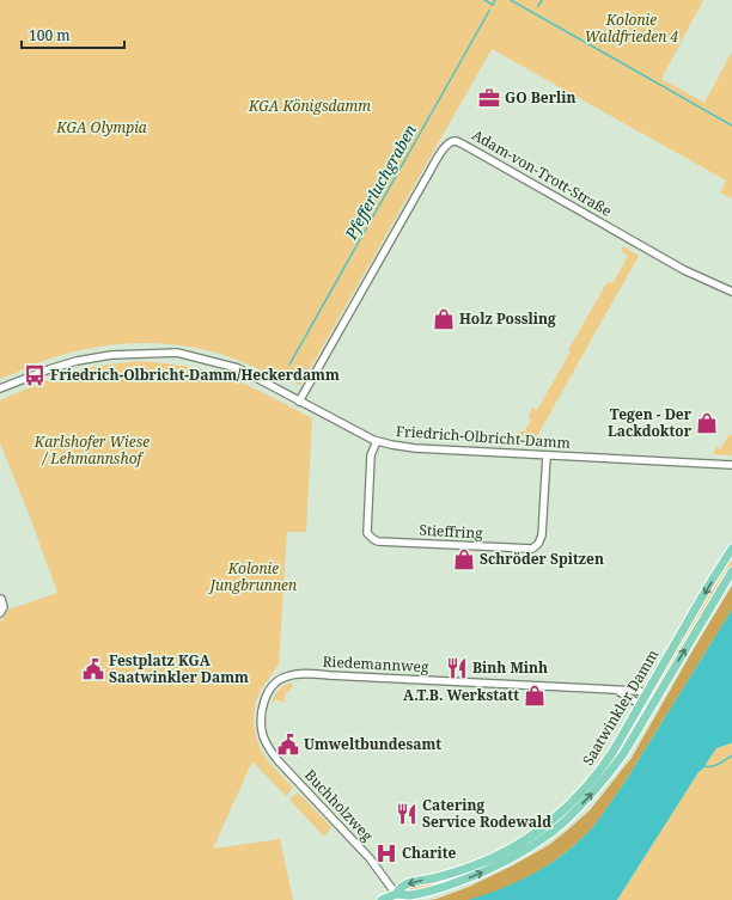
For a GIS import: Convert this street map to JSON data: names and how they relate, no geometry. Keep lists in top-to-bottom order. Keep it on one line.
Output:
{"streets":{"main road":["Saatwinkler Damm"],"street":["Adam-von-Trott-Straße","Friedrich-Olbricht-Damm","Stieffring","Riedemannweg","Buchholzweg"]},"crossings":[["Adam-von-Trott-Straße","Friedrich-Olbricht-Damm"],["Friedrich-Olbricht-Damm","Stieffring"],["Riedemannweg","Saatwinkler Damm"],["Riedemannweg","Buchholzweg"],["Saatwinkler Damm","Buchholzweg"]],"water":["Pfefferluchgraben"],"parks":["Kolonie Waldfrieden 4","KGA Königsdamm","KGA Olympia","Karlshofer Wiese / Lehmannshof","Kolonie Jungbrunnen"],"places":{"office":["GO Berlin"],"shop":["Holz Possling","Tegen - Der Lackdoktor","Schröder Spitzen","A.T.B. Werkstatt"],"bus stop":["Friedrich-Olbricht-Damm/Heckerdamm"],"restaurant":["Binh Minh","Catering Service Rodewald"],"public building":["Festplatz KGA Saatwinkler Damm","Umweltbundesamt"],"hospital":["Charite"]},"scale_bar":"100 m"}
